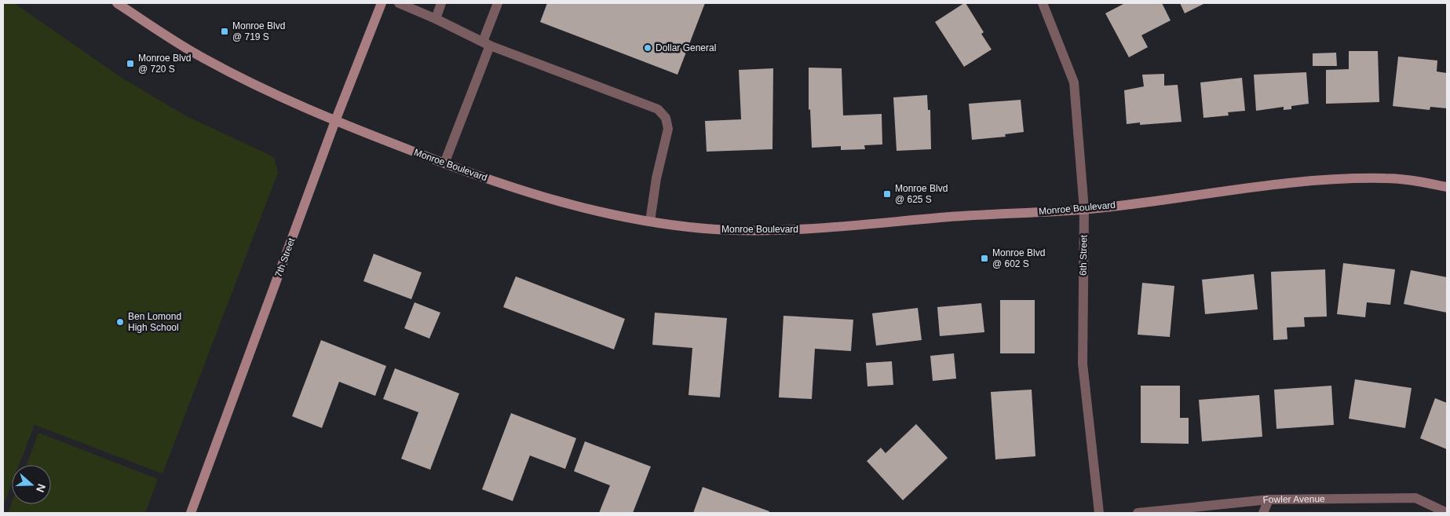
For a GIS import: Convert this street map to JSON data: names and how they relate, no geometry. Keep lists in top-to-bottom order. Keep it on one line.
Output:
{"streets":{"main road":["Monroe Boulevard","7th Street"],"street":["6th Street","Fowler Avenue"]},"crossings":[["Monroe Boulevard","6th Street"],["Monroe Boulevard","7th Street"]],"places":{"transit":["Monroe Blvd @ 719 S","Monroe Blvd @ 720 S","Monroe Blvd @ 625 S","Monroe Blvd @ 602 S"],"other":["Dollar General","Ben Lomond High School"]},"north":"right"}
